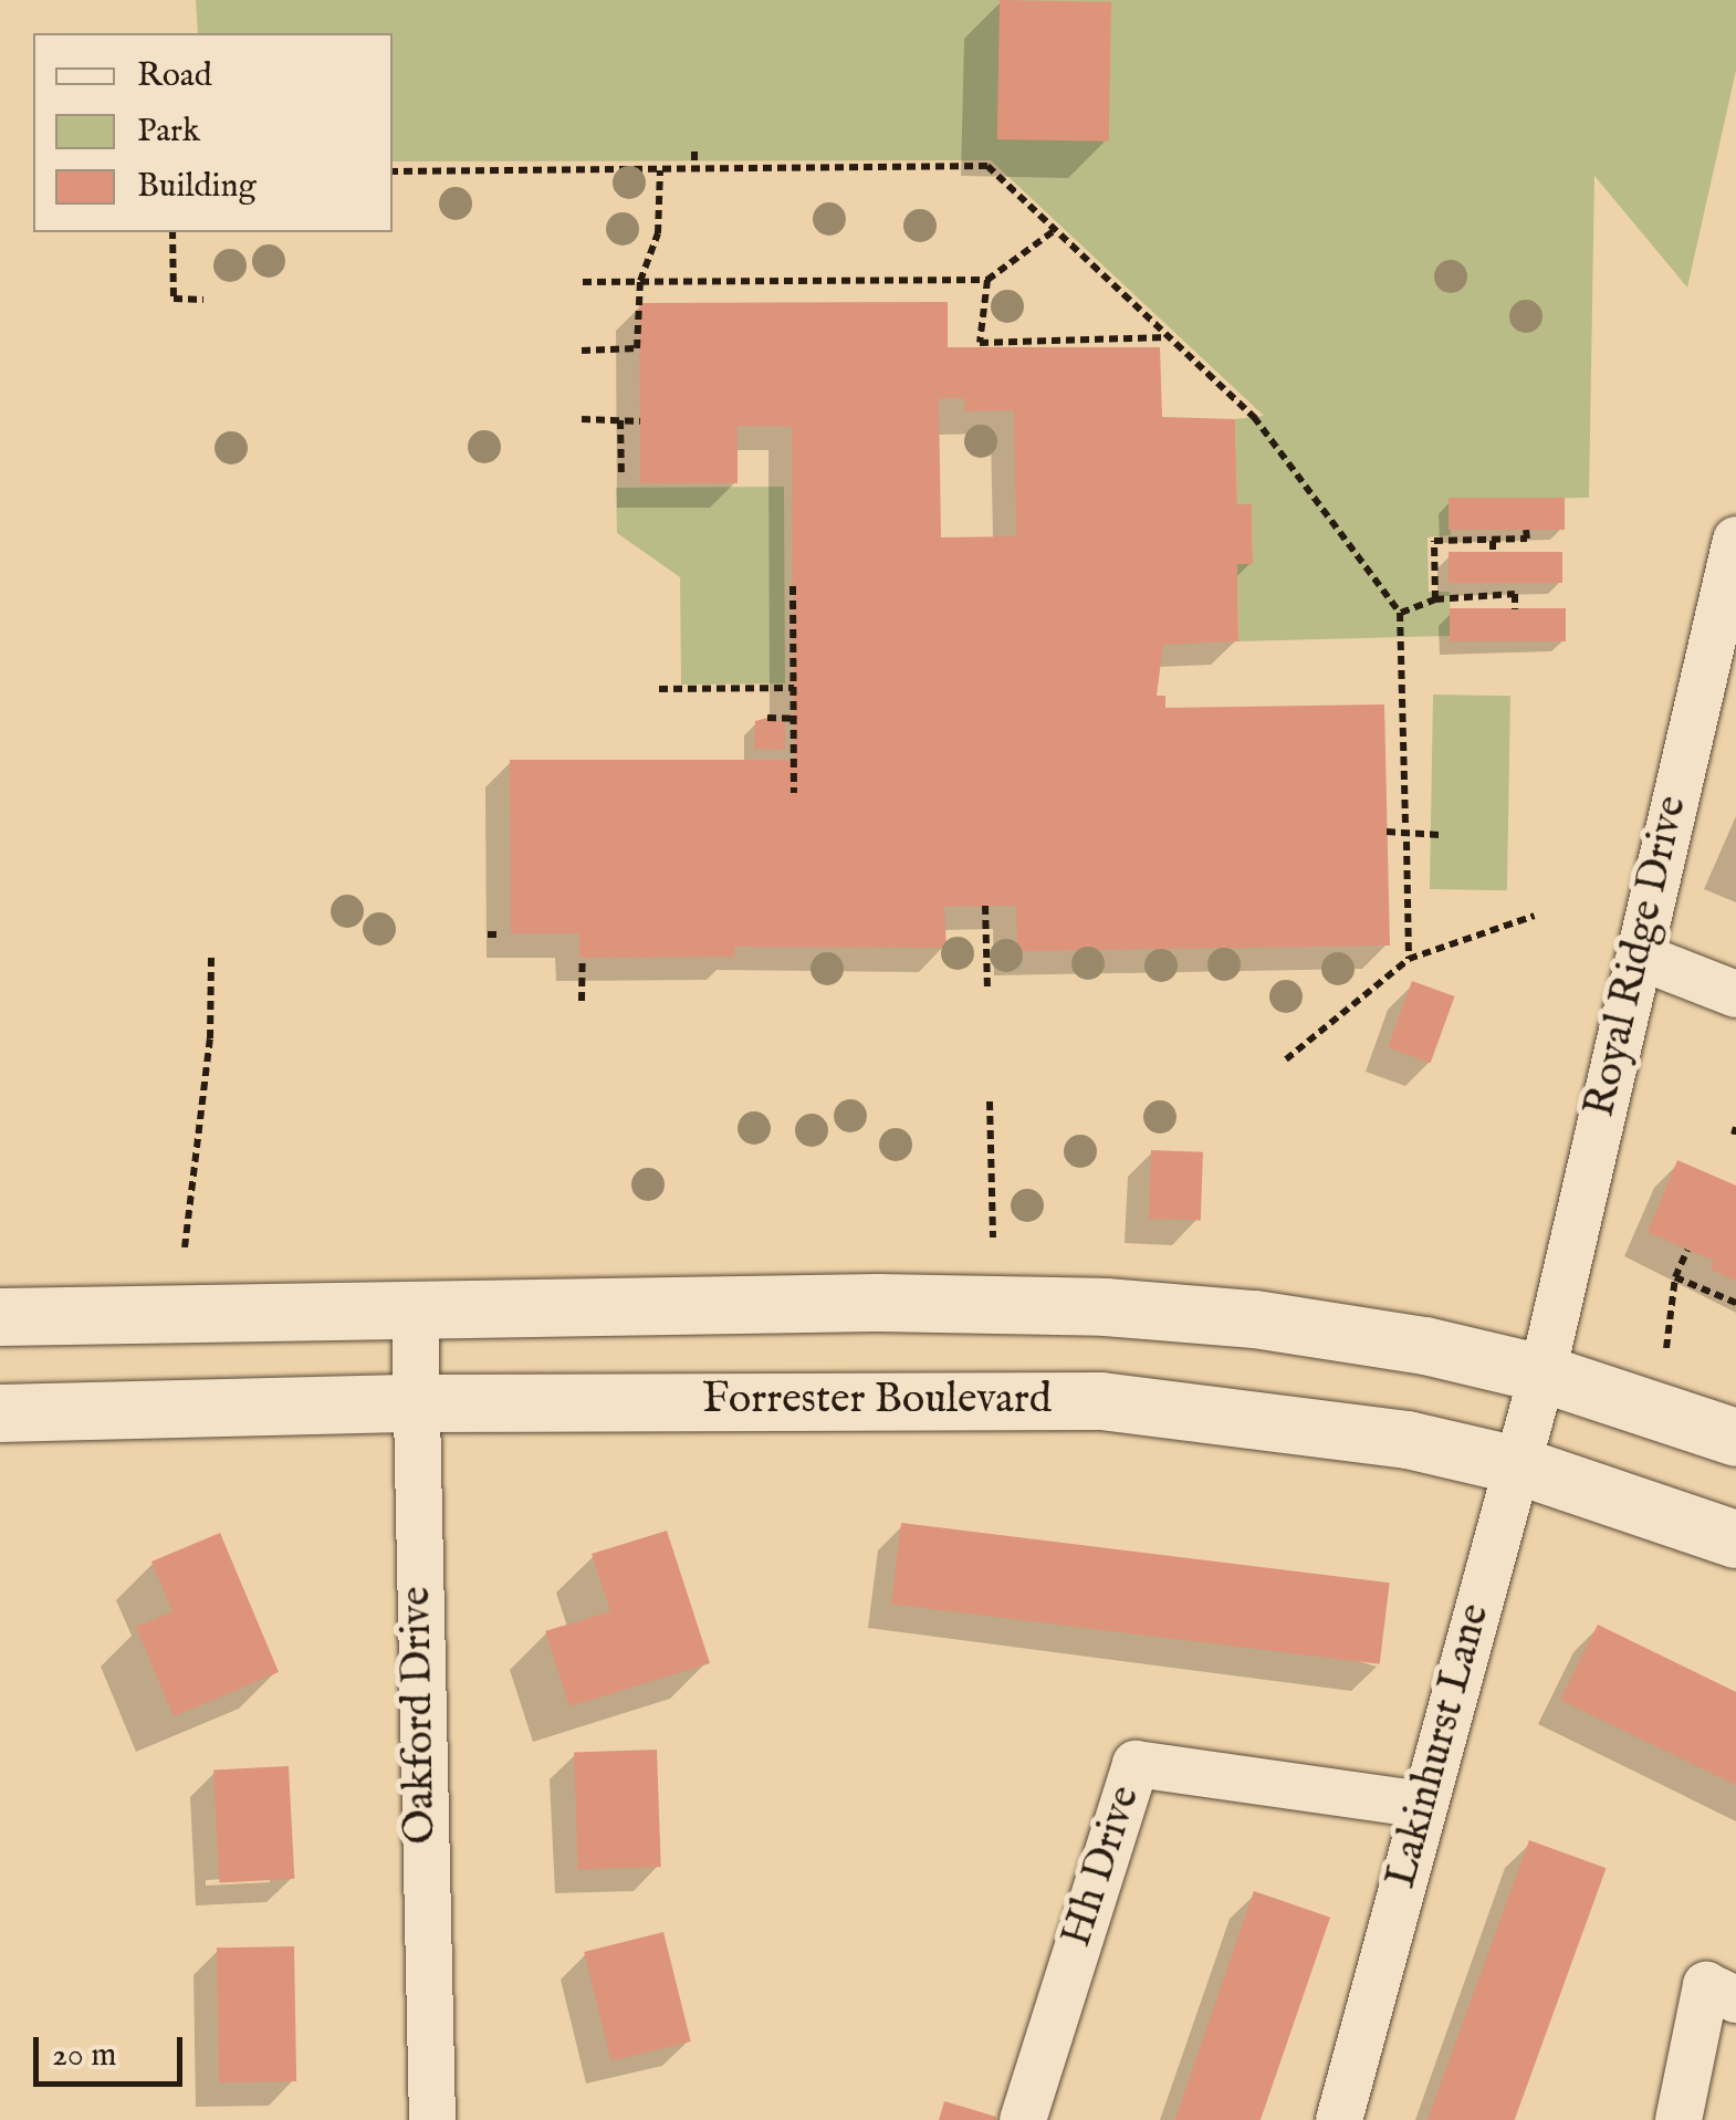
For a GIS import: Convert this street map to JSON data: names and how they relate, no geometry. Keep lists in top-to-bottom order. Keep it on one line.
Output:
{"streets":{"street":["Royal Ridge Drive","Forrester Boulevard","Oakford Drive","Lakinhurst Lane","Hh Drive"]},"crossings":[["Royal Ridge Drive","Lakinhurst Lane"],["Forrester Boulevard","Oakford Drive"],["Forrester Boulevard","Lakinhurst Lane"],["Lakinhurst Lane","Hh Drive"]],"legend":["Road","Park","Building"],"scale_bar":"20 m"}
